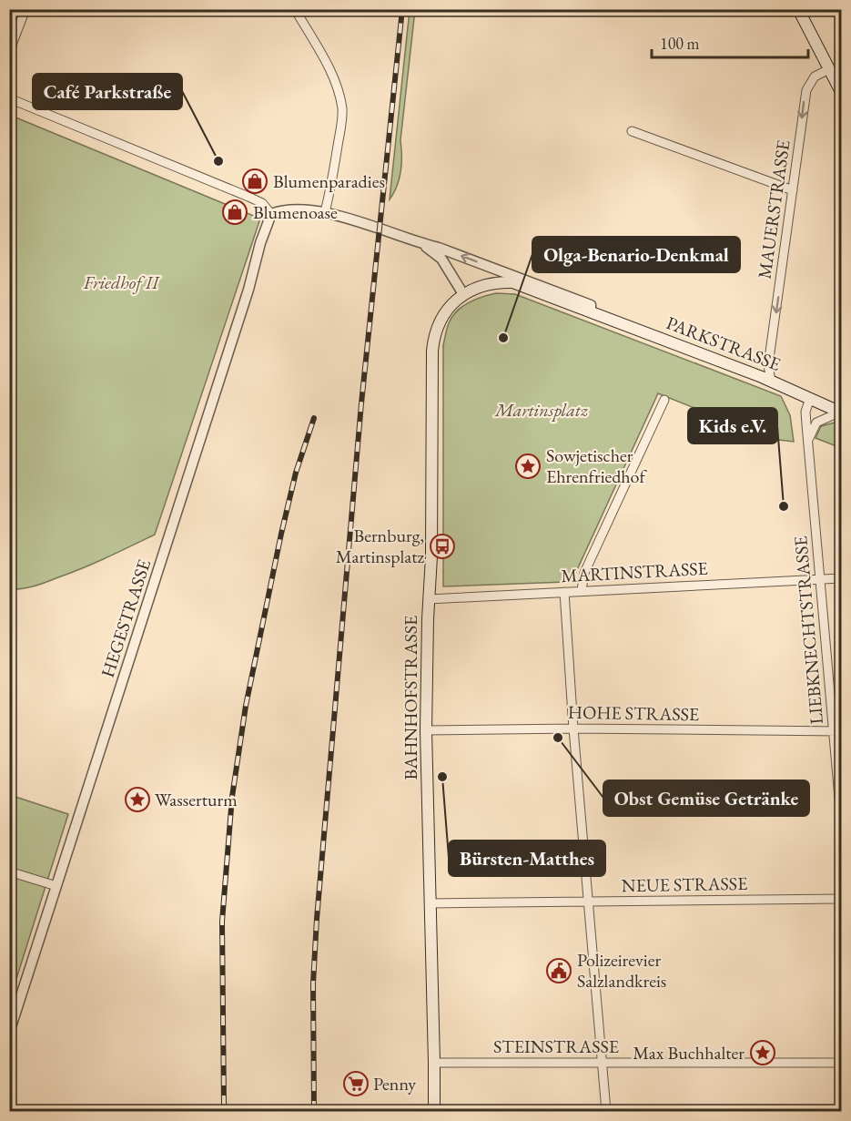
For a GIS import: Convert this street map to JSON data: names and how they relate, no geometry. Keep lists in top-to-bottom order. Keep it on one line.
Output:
{"streets":{"main road":["PARKSTRASSE","BAHNHOFSTRASSE"],"street":["MAUERSTRASSE","MARTINSTRASSE","HEGESTRASSE","LIEBKNECHTSTRASSE","HOHE STRASSE","NEUE STRASSE","STEINSTRASSE"]},"crossings":[["MAUERSTRASSE","PARKSTRASSE"],["PARKSTRASSE","HEGESTRASSE"],["PARKSTRASSE","LIEBKNECHTSTRASSE"],["PARKSTRASSE","BAHNHOFSTRASSE"],["MARTINSTRASSE","LIEBKNECHTSTRASSE"],["MARTINSTRASSE","BAHNHOFSTRASSE"],["LIEBKNECHTSTRASSE","HOHE STRASSE"],["BAHNHOFSTRASSE","HOHE STRASSE"],["BAHNHOFSTRASSE","NEUE STRASSE"],["BAHNHOFSTRASSE","STEINSTRASSE"]],"one_way":["MAUERSTRASSE"],"parks":["Friedhof II","Martinsplatz"],"places":{"other":["Café Parkstraße","Olga-Benario-Denkmal","Kids e.V.","Obst Gemüse Getränke","Bürsten-Matthes"],"shop":["Blumenparadies","Blumenoase"],"place":["Sowjetischer Ehrenfriedhof","Wasserturm","Max Buchhalter"],"bus stop":["Bernburg, Martinsplatz"],"public building":["Polizeirevier Salzlandkreis"],"supermarket":["Penny"]},"scale_bar":"100 m"}
